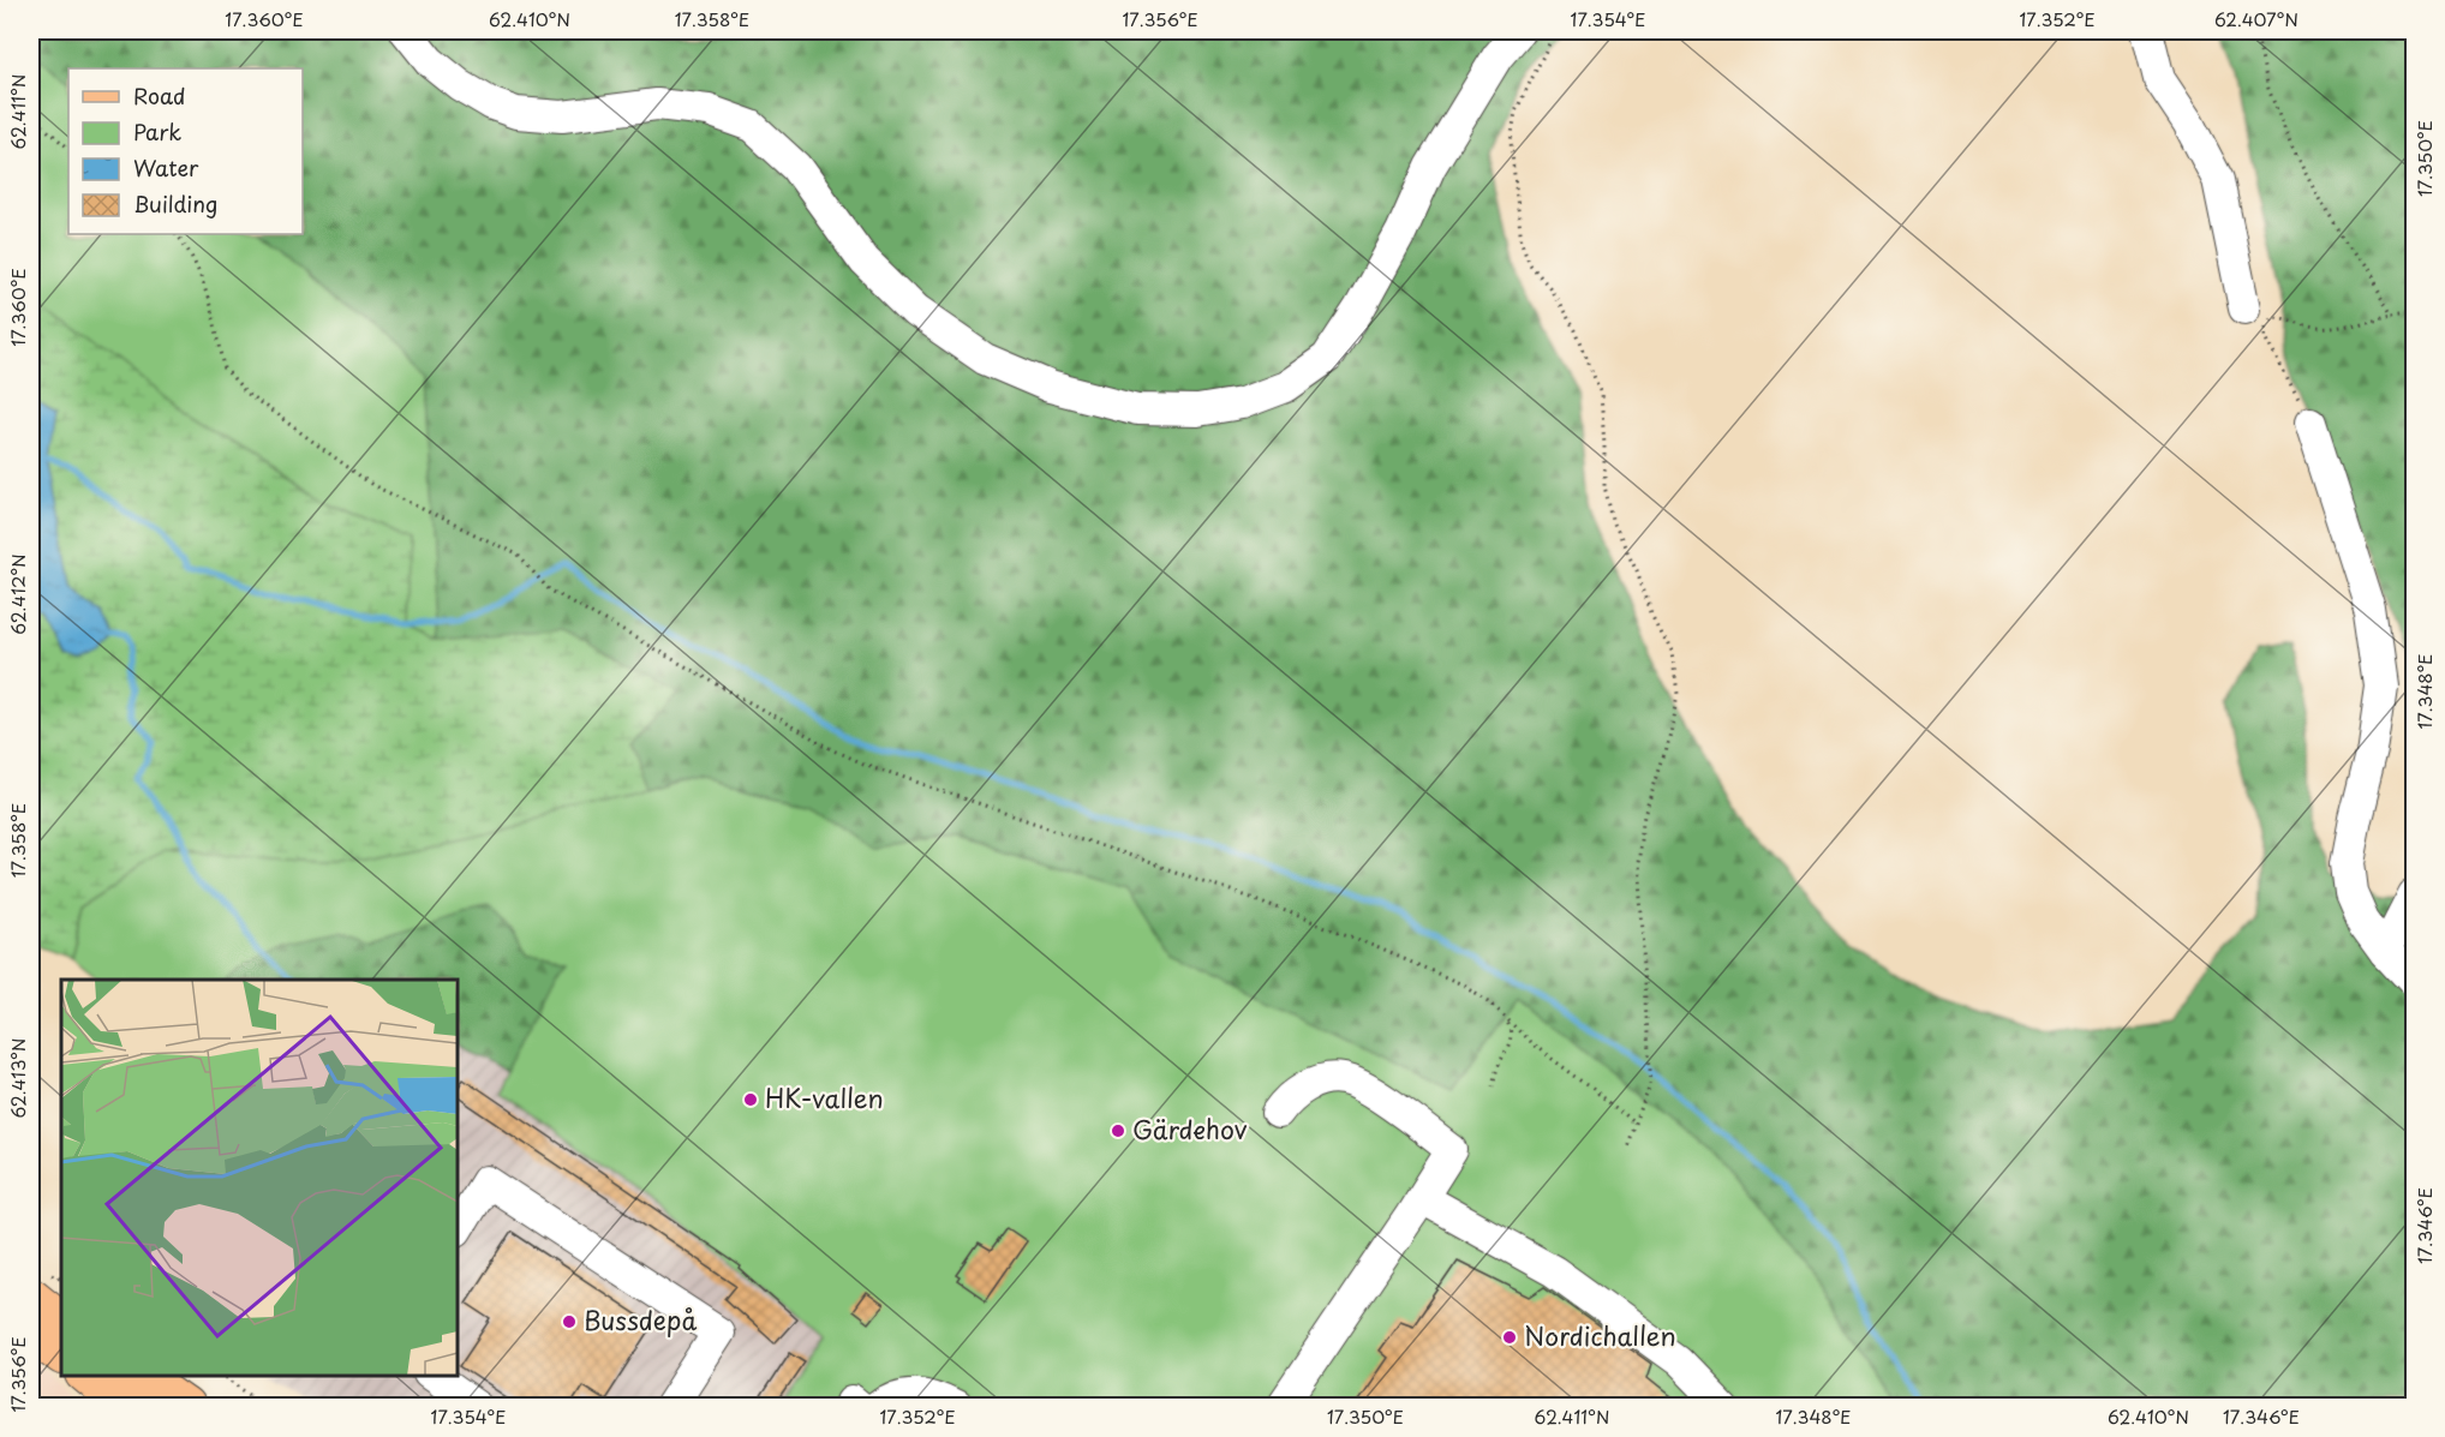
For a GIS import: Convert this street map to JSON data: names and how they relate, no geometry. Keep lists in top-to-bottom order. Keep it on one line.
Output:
{"places":["HK-vallen","Gärdehov","Bussdepå","Nordichallen"],"legend":["Road","Park","Water","Building"],"coordinates":["17.360°E","62.410°N","17.358°E","17.356°E","17.354°E","17.352°E","62.407°N","62.411°N","17.350°E","62.412°N","17.348°E","62.413°N","17.346°E"]}
